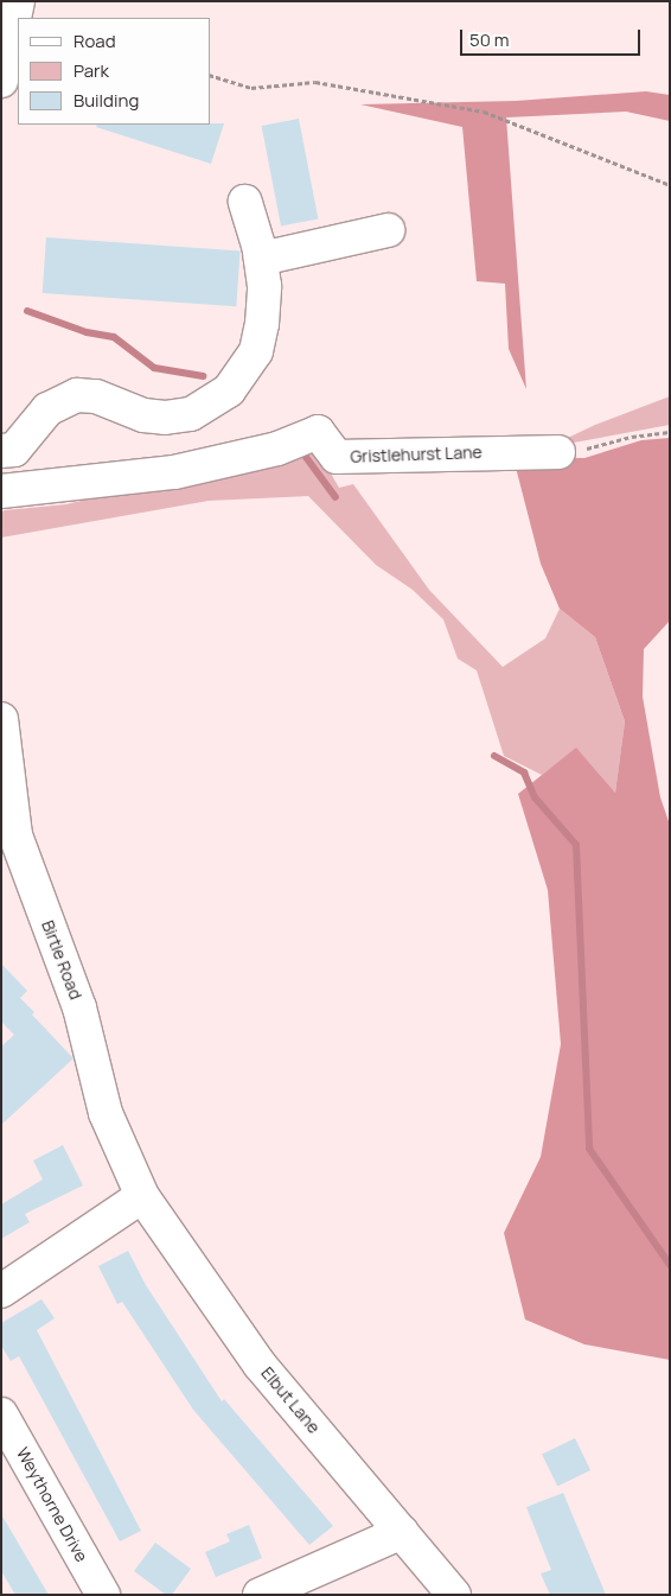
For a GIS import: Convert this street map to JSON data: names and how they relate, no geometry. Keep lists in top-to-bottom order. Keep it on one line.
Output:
{"streets":{"street":["Gristlehurst Lane","Birtle Road","Elbut Lane","Weythorne Drive"]},"crossings":[["Birtle Road","Elbut Lane"]],"legend":["Road","Park","Building"],"scale_bar":"50 m"}
